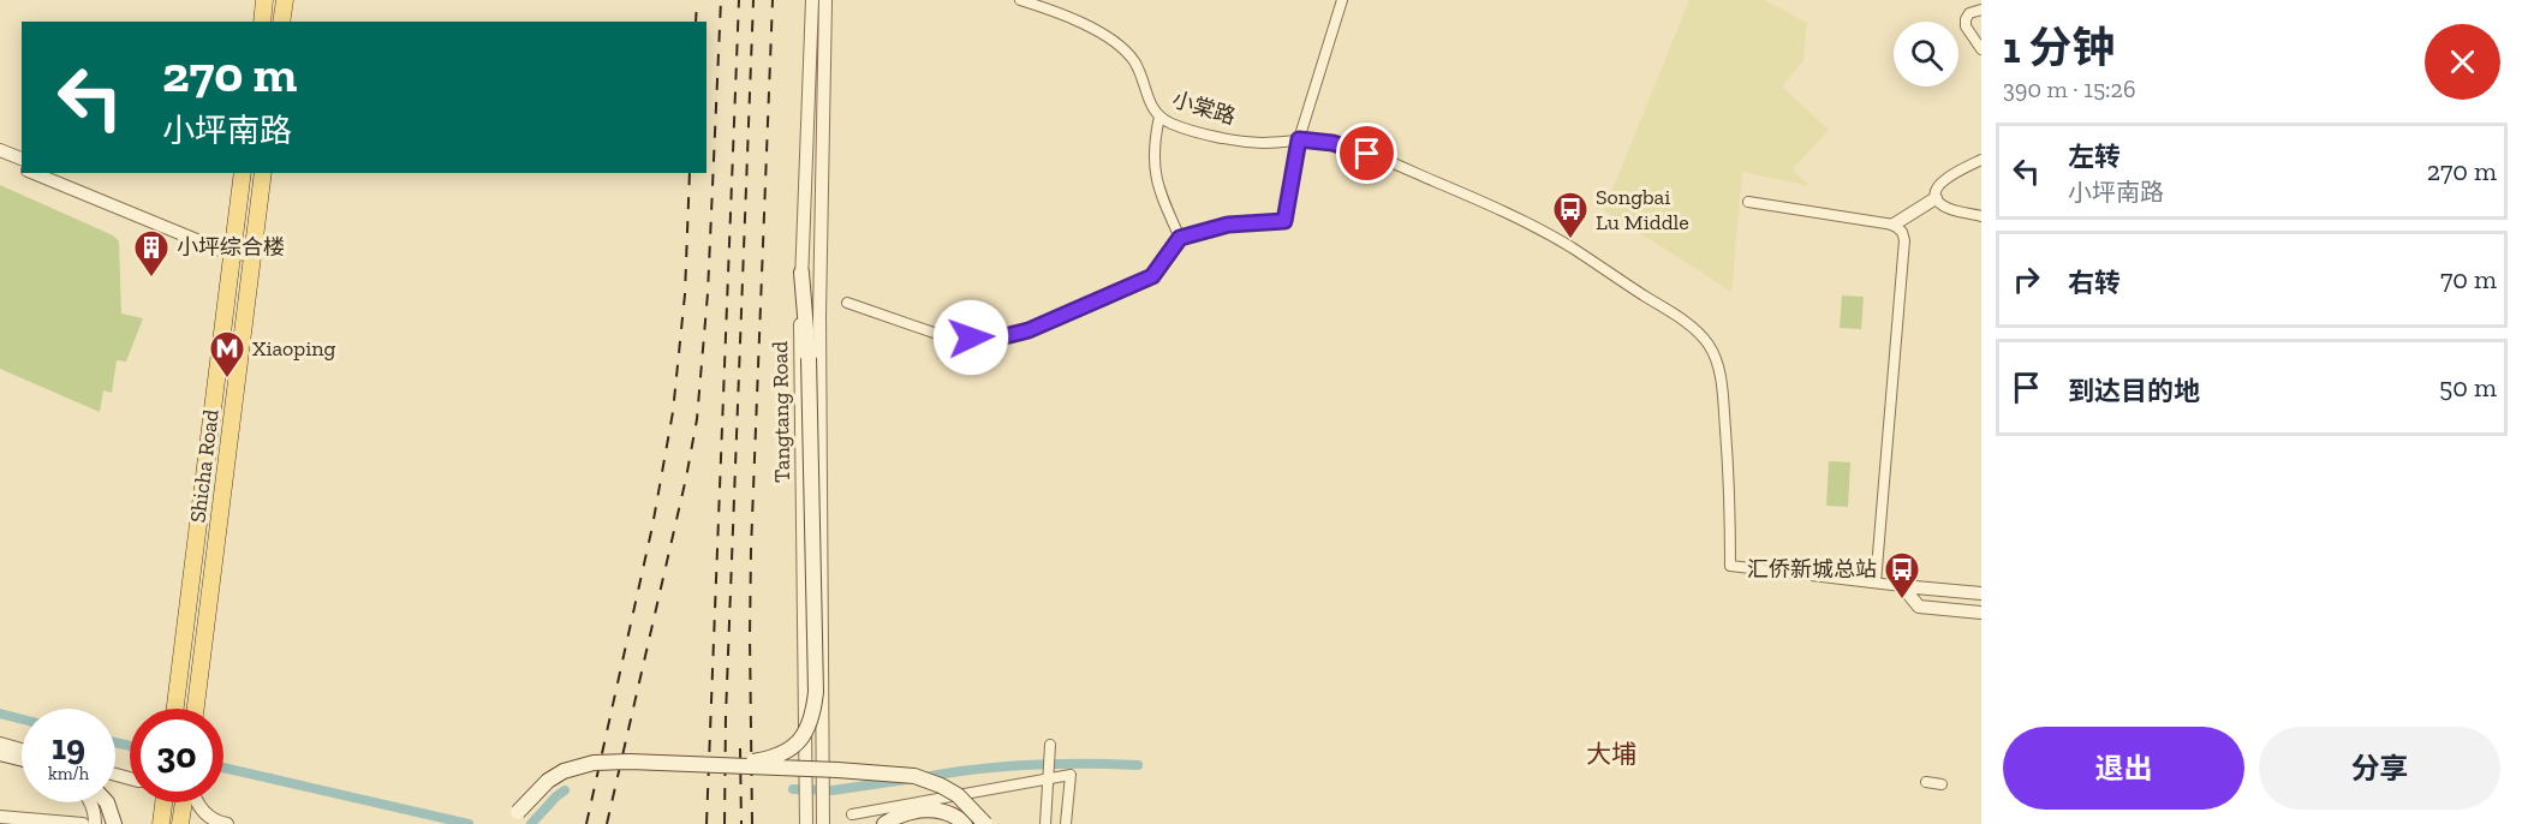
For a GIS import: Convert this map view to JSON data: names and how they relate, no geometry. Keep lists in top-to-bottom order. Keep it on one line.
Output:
{"streets":{"main road":["Shicha Road"],"street":["小棠路","Tangtang Road"]},"districts":["大埔"],"places":{"bus stop":["Songbai Lu Middle","汇侨新城总站"],"building":["小坪综合楼"],"metro station":["Xiaoping"]},"page":{"heading":["1 分钟","390 m · 15:26"],"turn":["270 m","小坪南路"],"list":[{"name":"左转","note":"小坪南路","value":"270 m"},{"name":"右转","value":"70 m"},{"name":"到达目的地","value":"50 m"}],"speed":"19 km/h","limit":"30","buttons":["退出","分享"]}}
